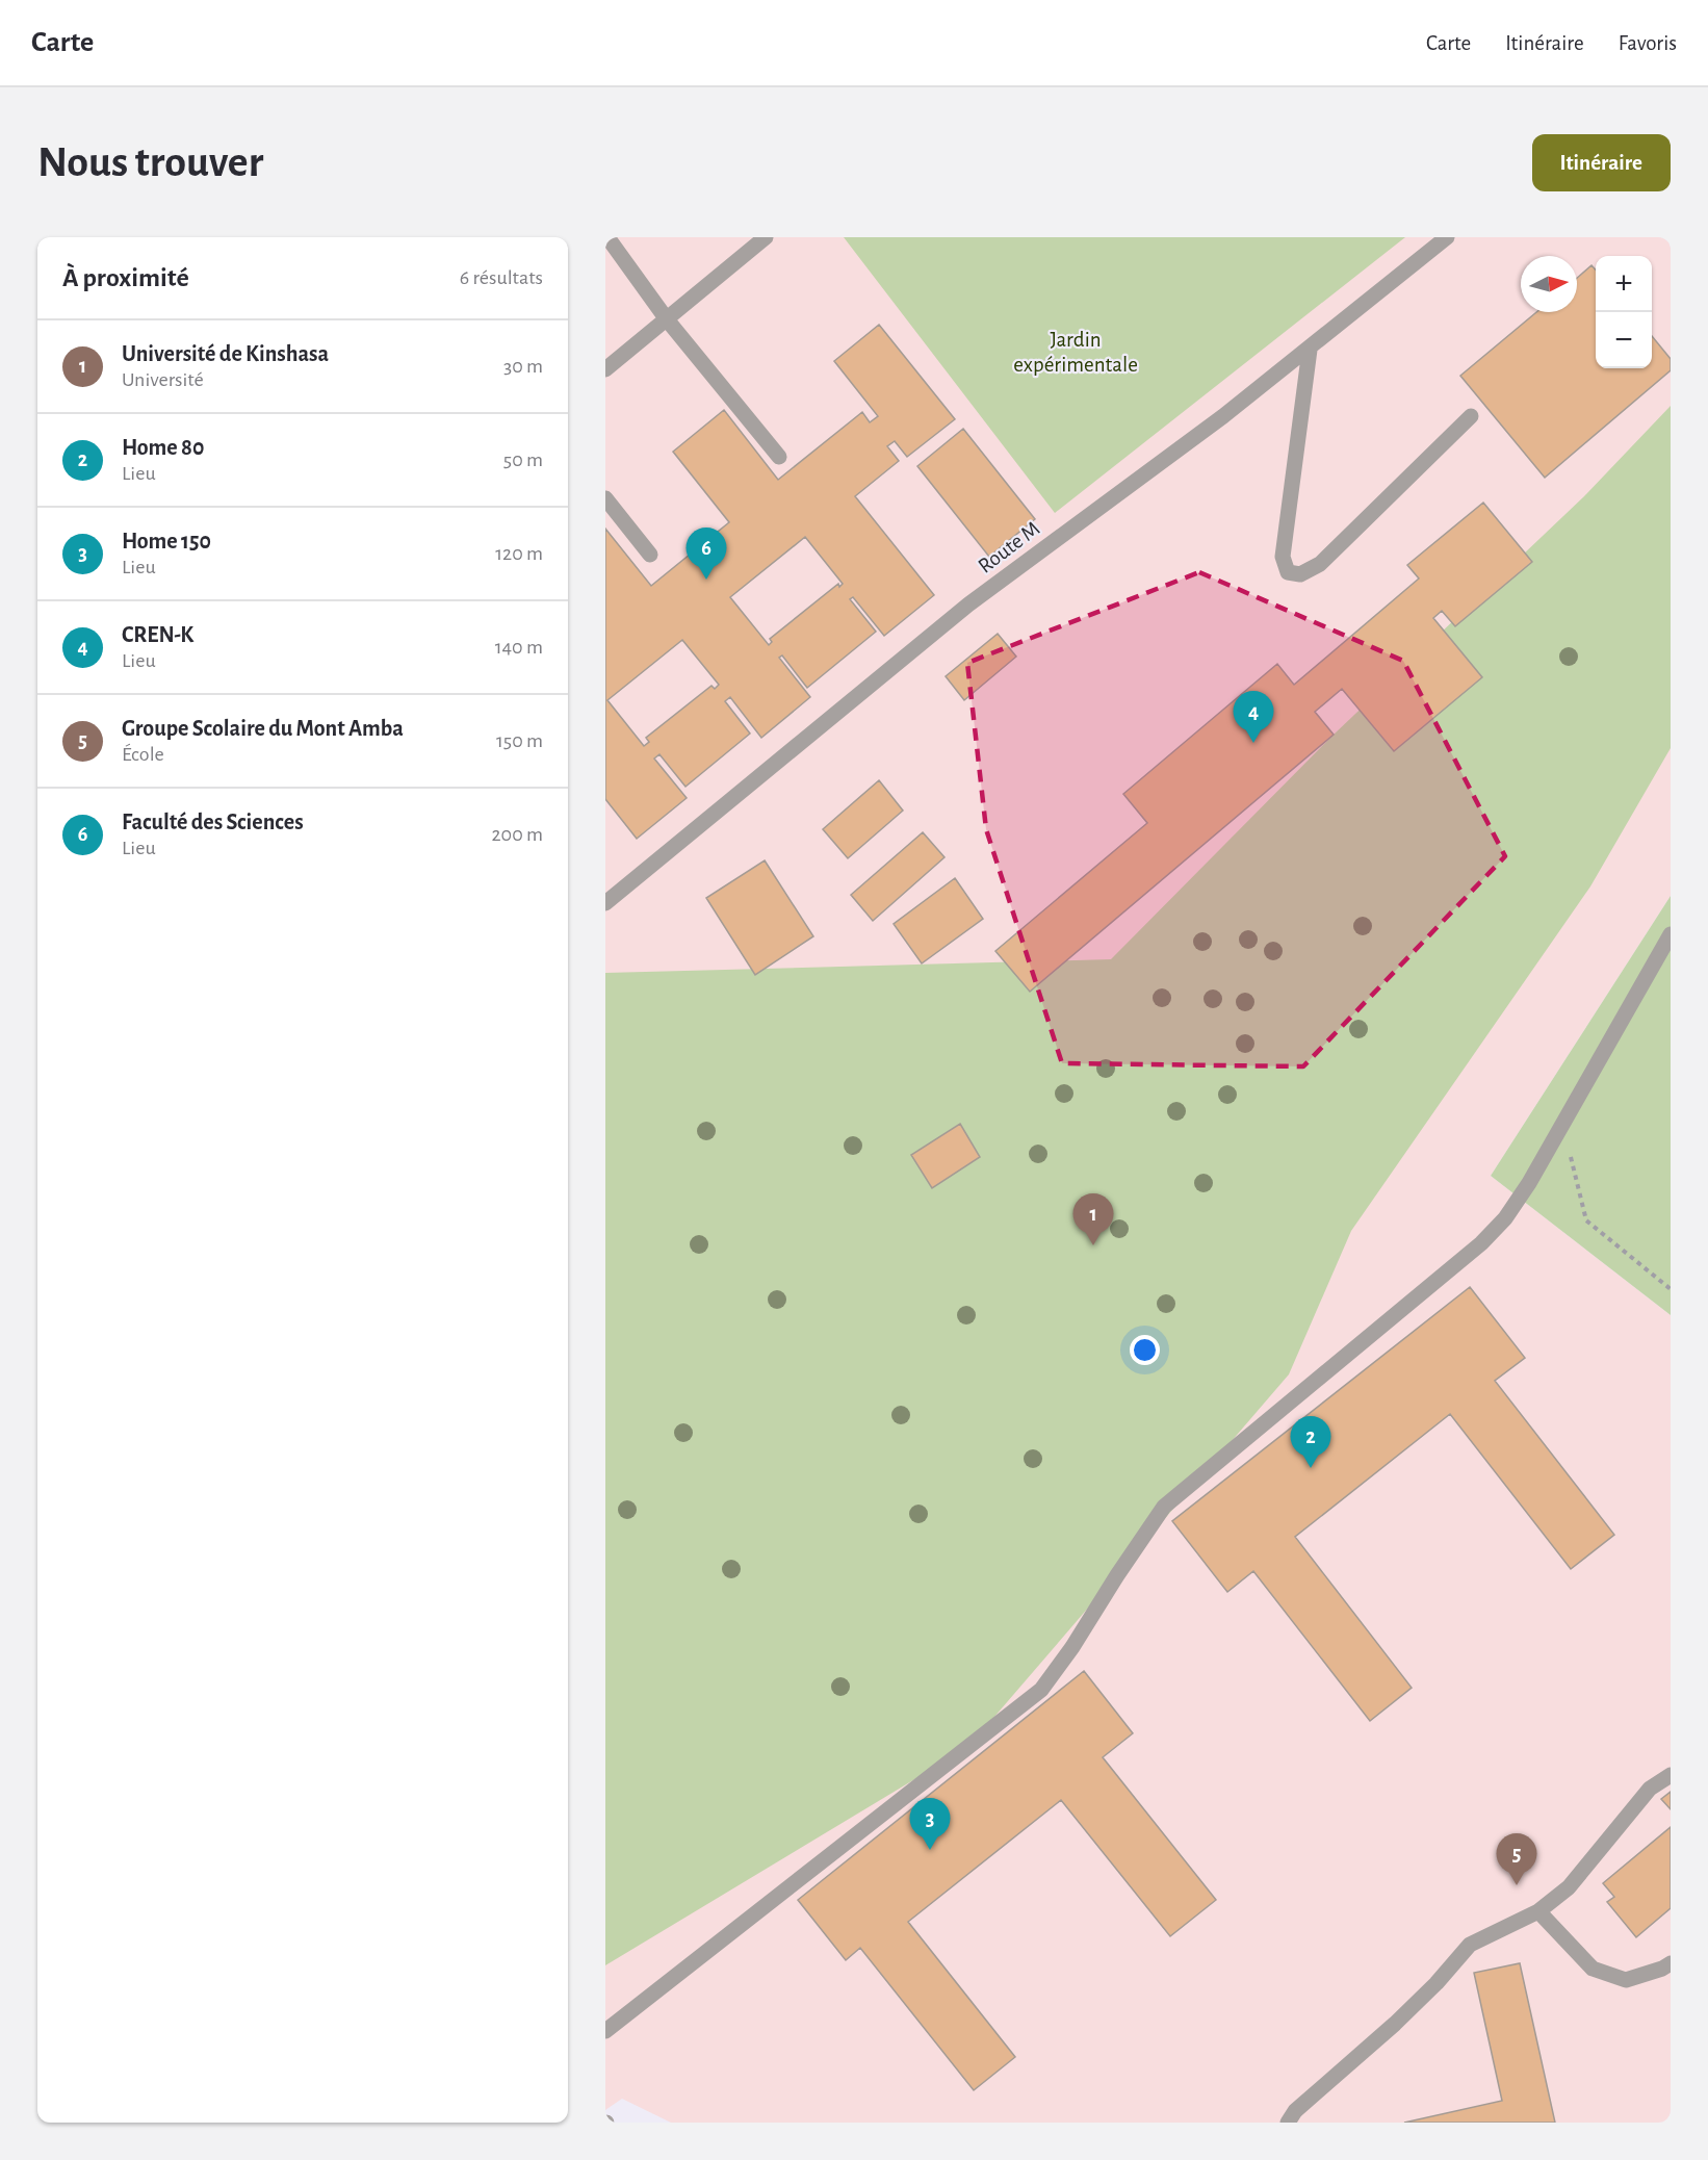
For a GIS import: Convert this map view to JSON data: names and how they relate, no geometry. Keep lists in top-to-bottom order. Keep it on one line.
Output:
{"streets":{"lane":["Route M"]},"parks":["Jardin expérimentale"],"north":"right","page":{"header":"Carte","nav":["Carte","Itinéraire","Favoris"],"buttons":"Itinéraire","title":"Nous trouver","heading":["À proximité","6 résultats"],"map_buttons":["+","−"],"list":[{"mark":"1","name":"Université de Kinshasa","note":"Université","value":"30 m"},{"mark":"2","name":"Home 80","note":"Lieu","value":"50 m"},{"mark":"3","name":"Home 150","note":"Lieu","value":"120 m"},{"mark":"4","name":"CREN-K","note":"Lieu","value":"140 m"},{"mark":"5","name":"Groupe Scolaire du Mont Amba","note":"École","value":"150 m"},{"mark":"6","name":"Faculté des Sciences","note":"Lieu","value":"200 m"}],"pins":["6","4","1","2","3","5"]}}
